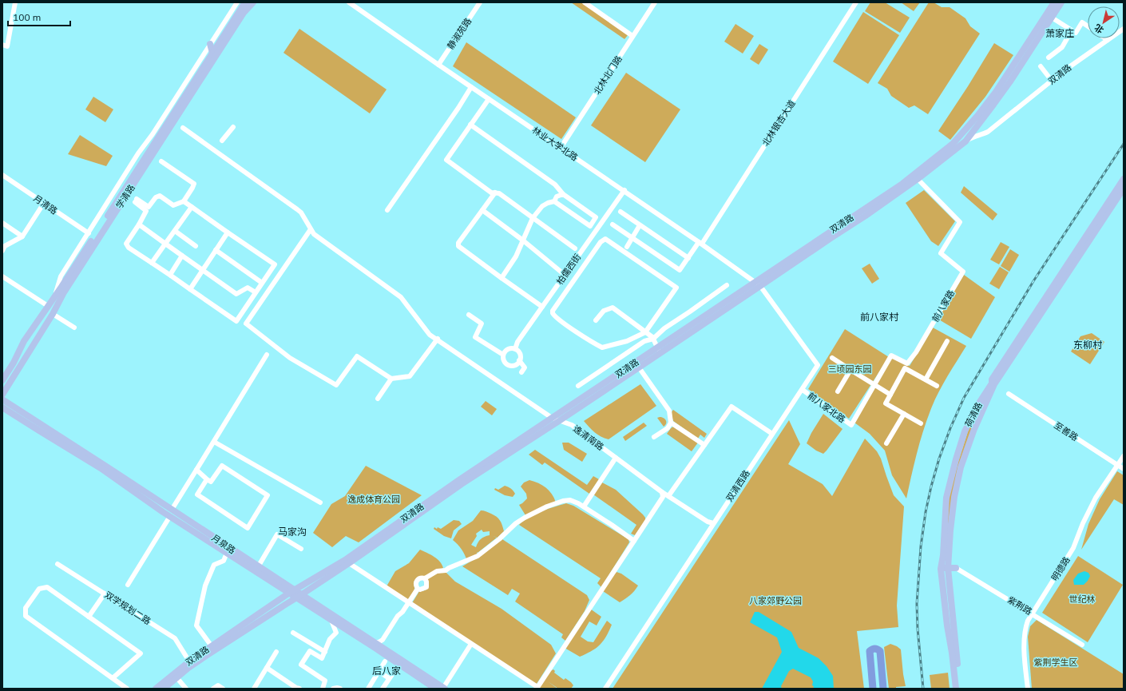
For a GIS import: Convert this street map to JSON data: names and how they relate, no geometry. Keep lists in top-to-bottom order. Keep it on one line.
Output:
{"streets":{"main road":["双清路","学清路","荷清路","月泉路"],"street":["静淑苑路","北林北门路","北林银杏大道","林业大学北路","月清路","柏儒西街","前八家路","前八家北路","至善路","逸清南路","双清西路","明德路","紫荆路","双学规划二路"]},"crossings":[["静淑苑路","林业大学北路"],["双清路","林业大学北路"],["双清路","前八家路"],["双清路","逸清南路"],["双清路","双清西路"],["双清路","月泉路"],["双清路","双学规划二路"],["北林北门路","林业大学北路"],["北林银杏大道","林业大学北路"],["林业大学北路","柏儒西街"],["林业大学北路","双清西路"],["学清路","月清路"],["前八家北路","双清西路"],["至善路","明德路"],["逸清南路","双清西路"],["明德路","紫荆路"]],"districts":["萧家庄","前八家村","东柳村","马家沟","后八家"],"parks":["三顷园东园","逸成体育公园","世纪林","八家郊野公园","紫荆学生区"],"scale_bar":"100 m","north":"bottom left"}
